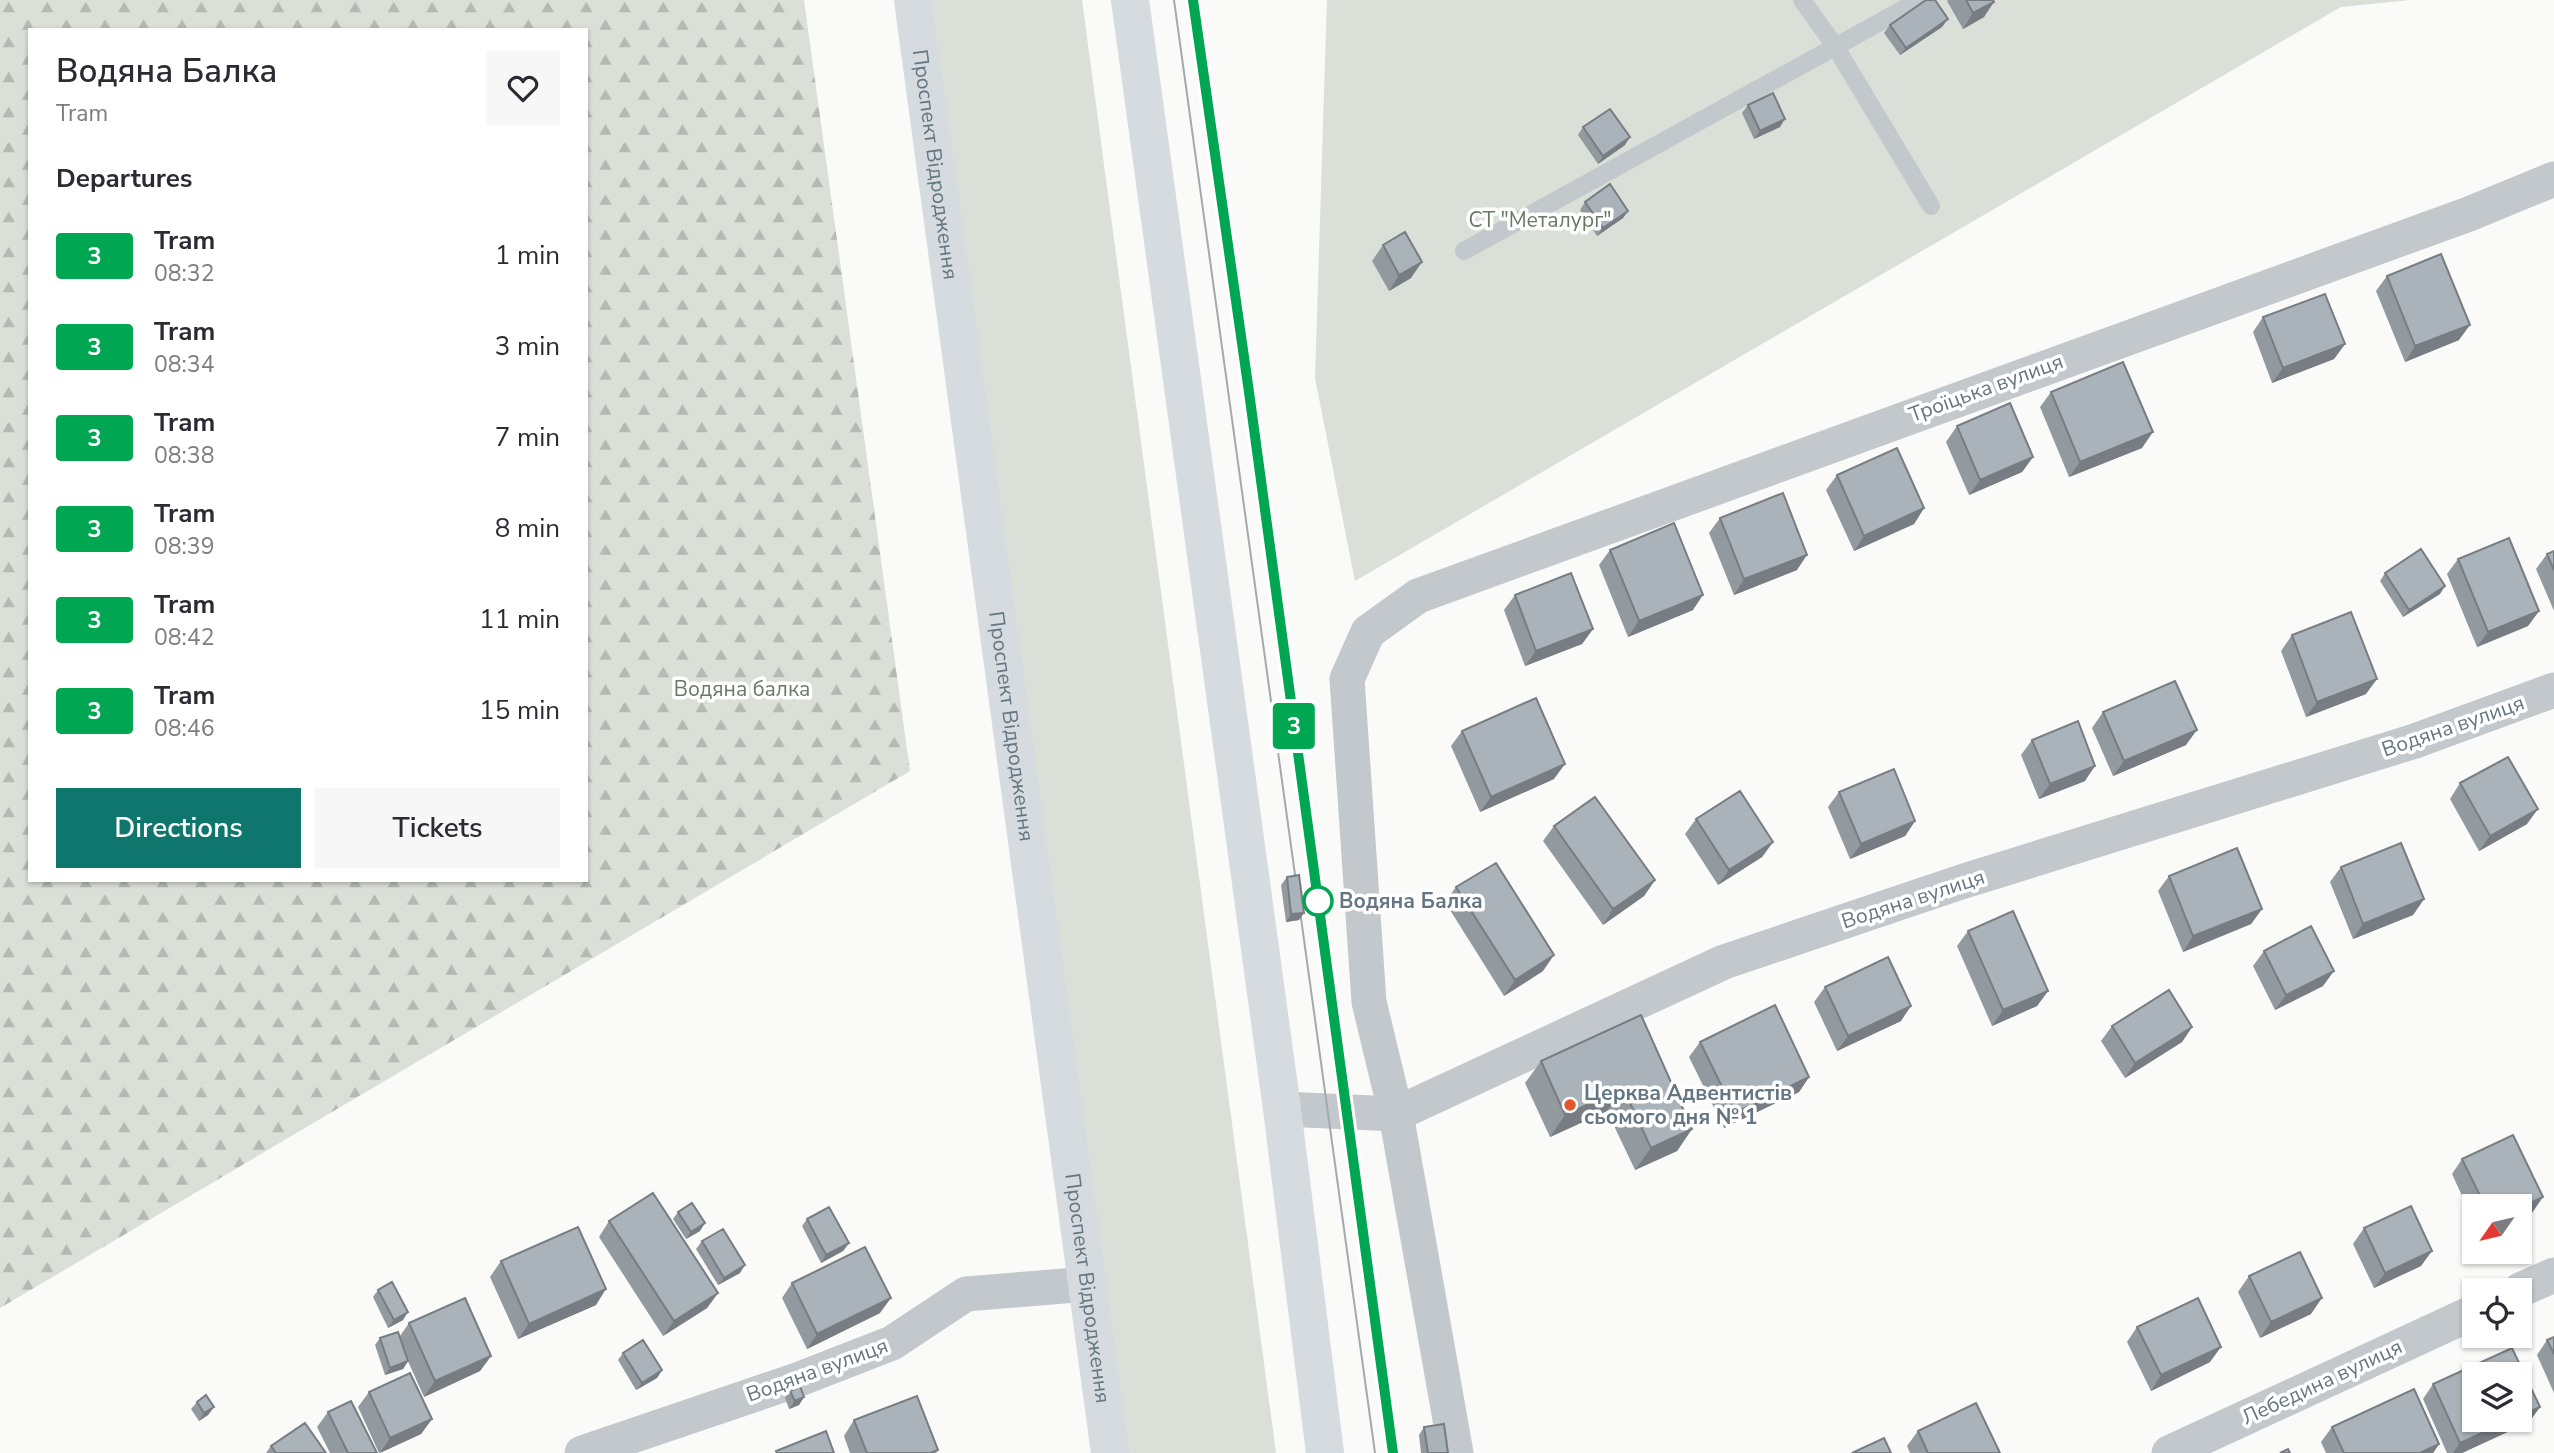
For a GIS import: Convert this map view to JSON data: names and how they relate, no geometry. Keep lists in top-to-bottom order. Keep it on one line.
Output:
{"streets":{"main road":["Проспект Відродження"],"street":["Троїцька вулиця","Водяна вулиця","Лебедина вулиця"]},"crossings":[["Проспект Відродження","Водяна вулиця"],["Троїцька вулиця","Водяна вулиця"]],"parks":["СТ \"Металург\"","Водяна балка"],"places":["Водяна Балка","Церква Адвентистів сьомого дня № 1"],"lines":["tram line 3"],"north":"bottom left","page":{"on_map":"3","heading":[["Водяна Балка","Tram"],"Departures"],"list":[{"mark":"3","name":"Tram","note":"08:32","value":"1 min"},{"mark":"3","name":"Tram","note":"08:34","value":"3 min"},{"mark":"3","name":"Tram","note":"08:38","value":"7 min"},{"mark":"3","name":"Tram","note":"08:39","value":"8 min"},{"mark":"3","name":"Tram","note":"08:42","value":"11 min"},{"mark":"3","name":"Tram","note":"08:46","value":"15 min"}],"buttons":["Directions","Tickets"]}}
